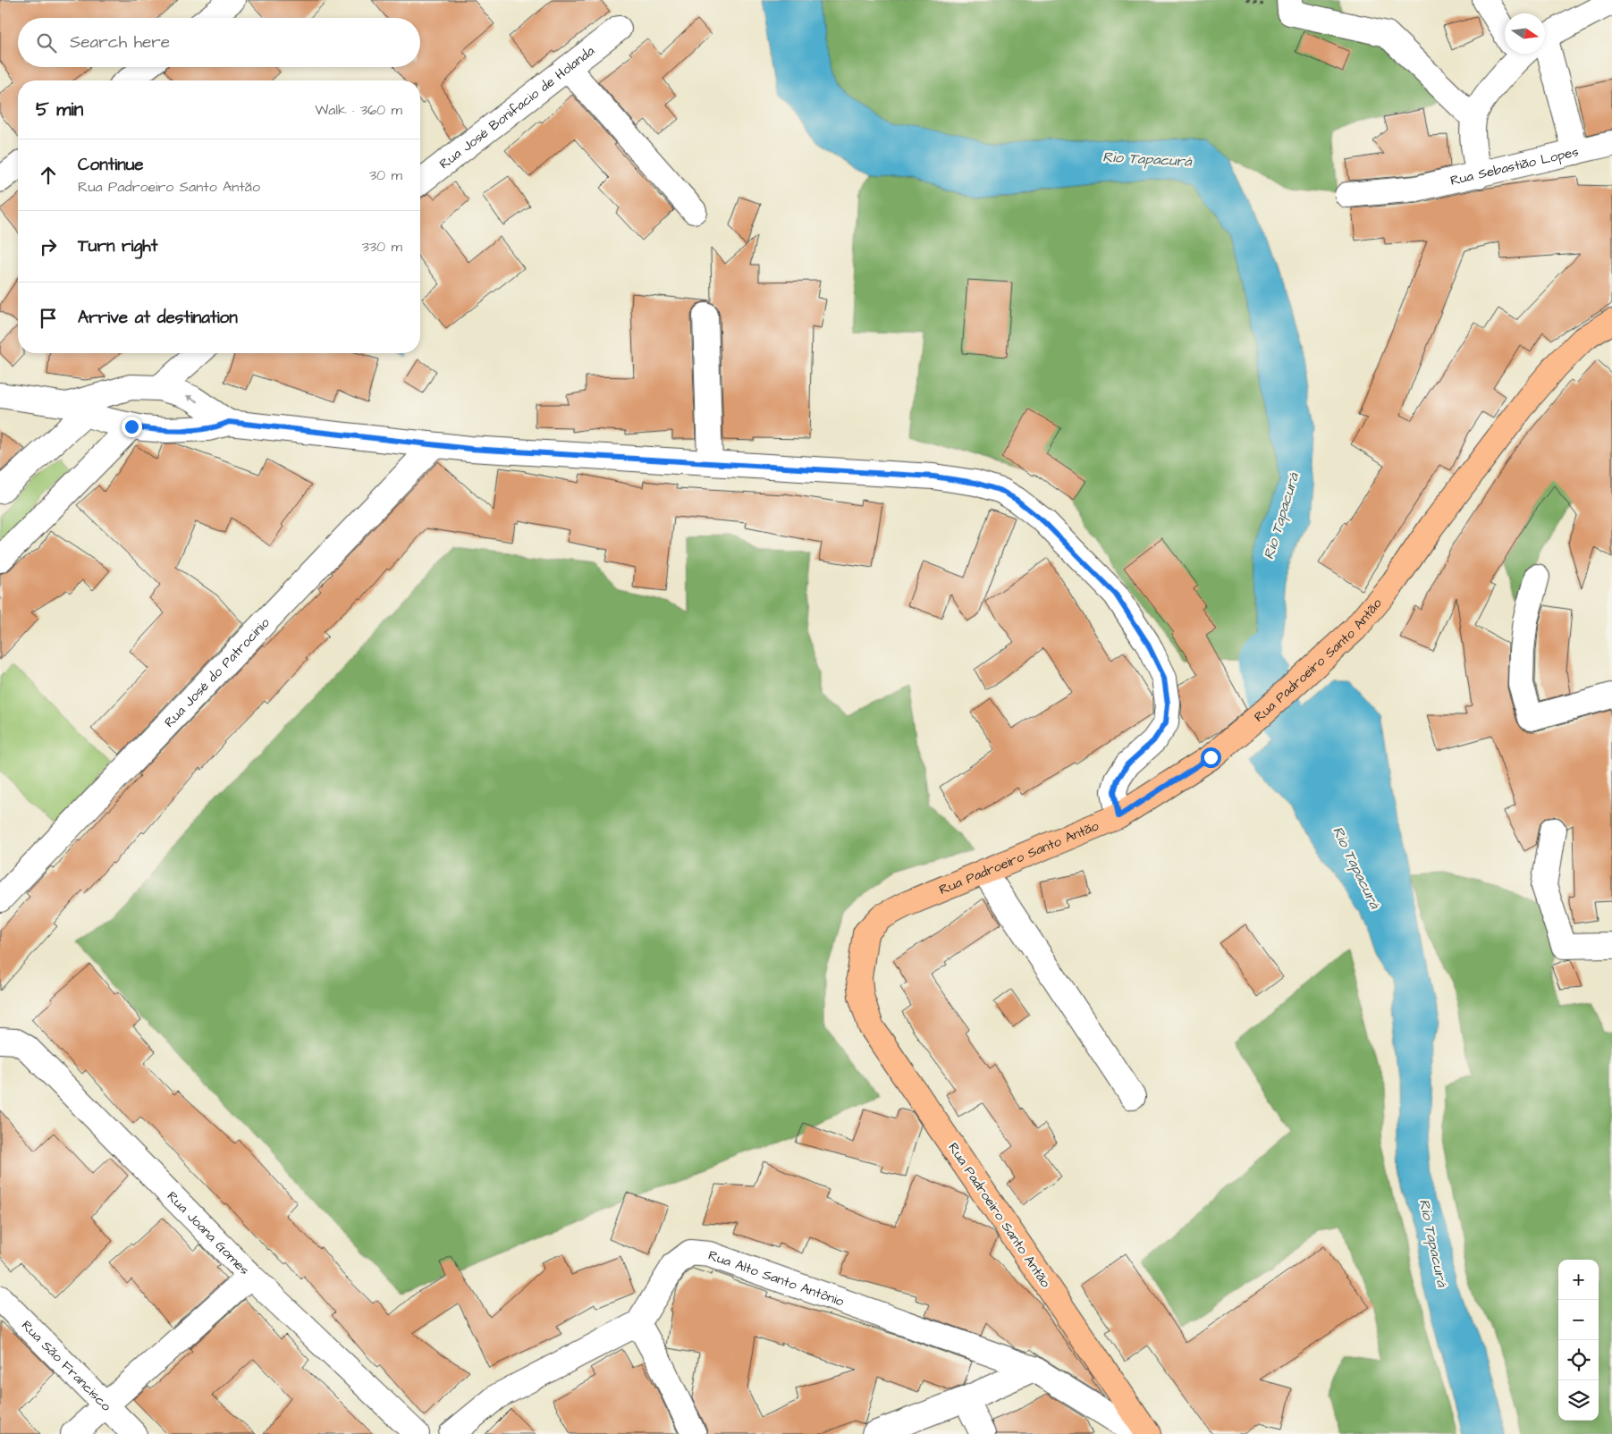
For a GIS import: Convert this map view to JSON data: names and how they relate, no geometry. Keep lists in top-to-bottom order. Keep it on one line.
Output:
{"streets":{"main road":["Rua Padroeiro Santo Antão"],"street":["Rua José Bonifacio de Holanda","Rua Sebastião Lopes","Rua José do Patrocinio","Rua Joana Gomes","Rua Alto Santo Antônio","Rua São Francisco"]},"water":["Rio Tapacurá"],"north":"right","page":{"search":"Search here","heading":["5 min","Walk · 360 m"],"list":[["Continue","Rua Padroeiro Santo Antão","30 m"],["Turn right","330 m"],"Arrive at destination"],"map_buttons":["+","−"]}}
